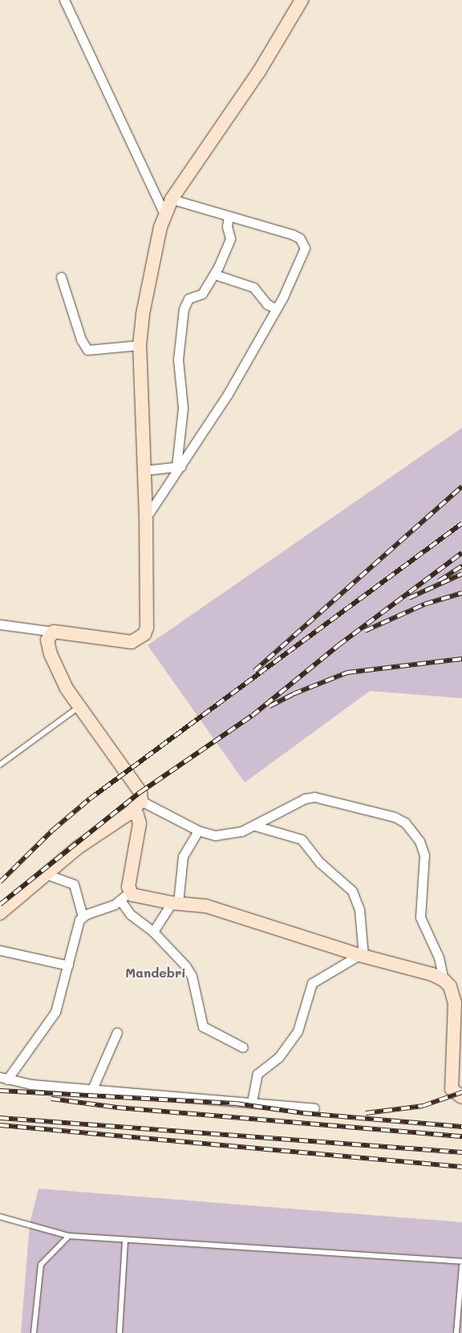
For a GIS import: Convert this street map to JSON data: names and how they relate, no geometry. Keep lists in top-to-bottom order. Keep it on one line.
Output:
{"districts":["Mandebri"]}
